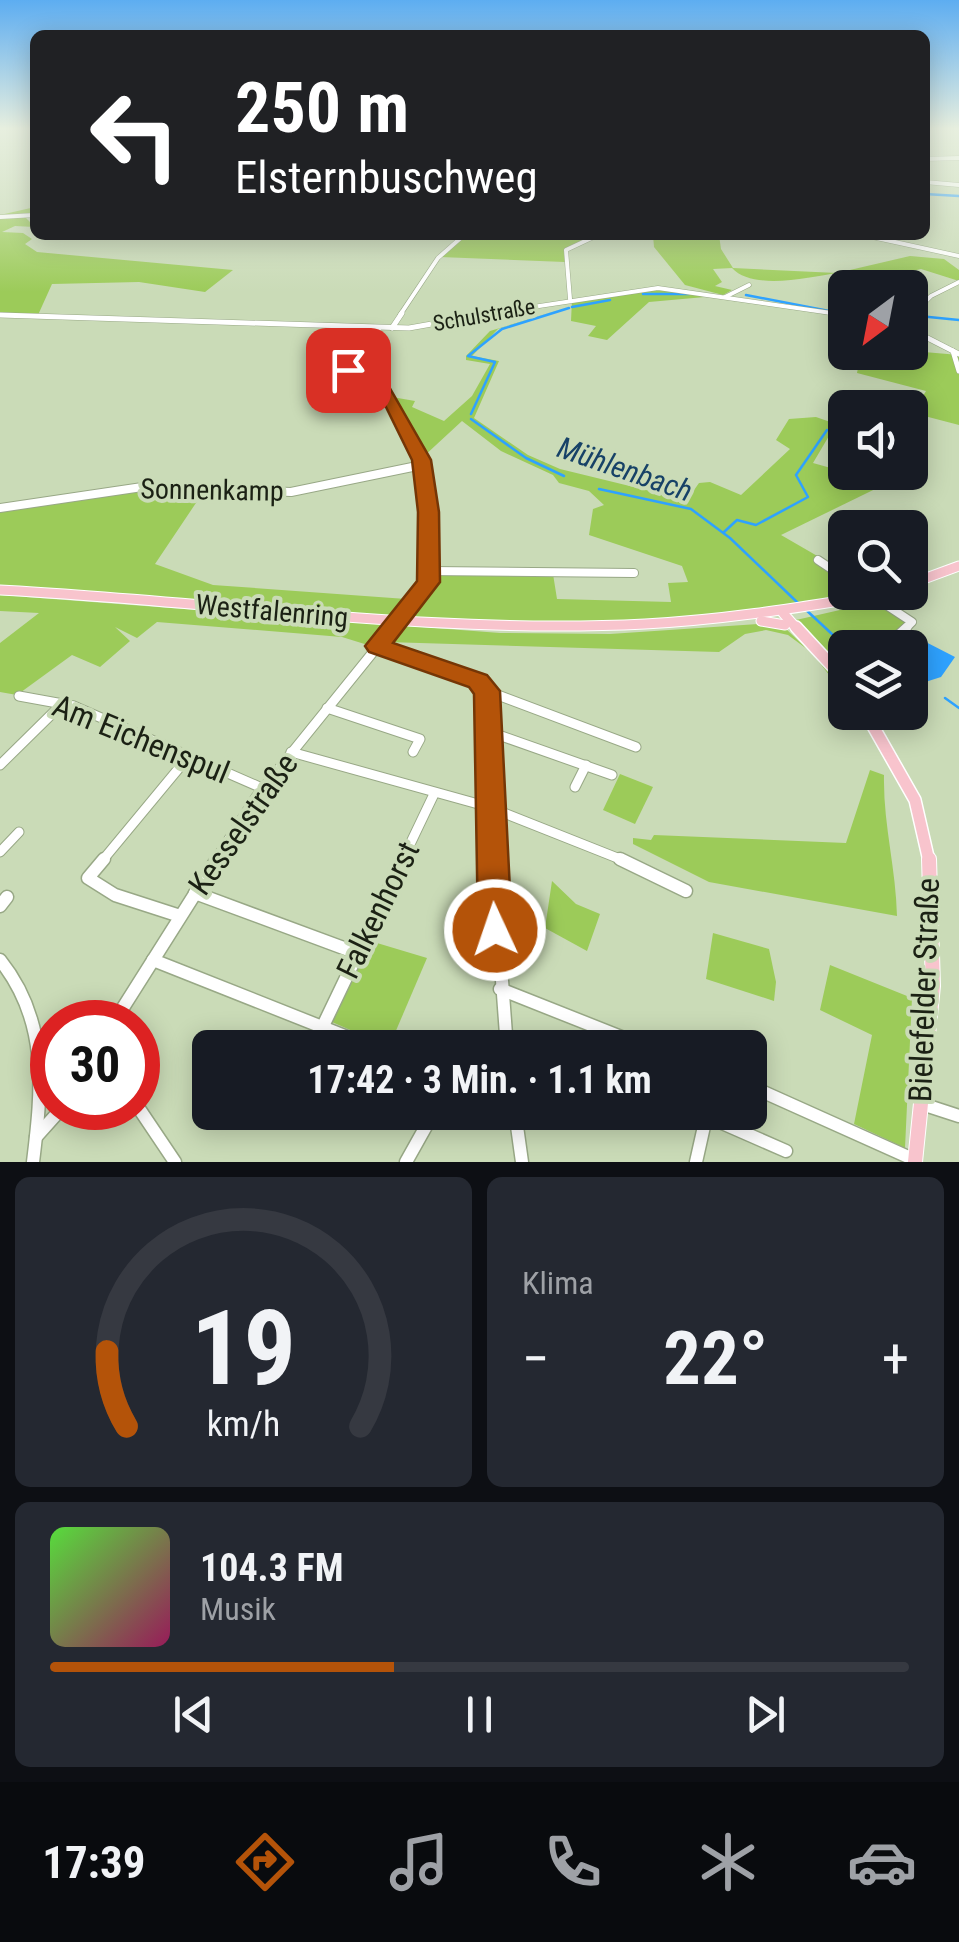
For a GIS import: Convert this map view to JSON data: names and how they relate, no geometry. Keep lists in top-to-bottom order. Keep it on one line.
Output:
{"streets":{"main road":["Westfalenring","Bielefelder Straße"],"street":["Schulstraße","Sonnenkamp","Am Eichenspul","Kesselstraße","Falkenhorst"]},"crossings":[["Am Eichenspul","Kesselstraße"]],"water":["Mühlenbach"],"north":"bottom left","page":{"turn":["250 m","Elsternbuschweg"],"limit":"30","trip":"17:42 · 3 Min. · 1.1 km","tile":"Klima","heat":["−","22°","+"],"song":["104.3 FM","Musik"],"tabs":"17:39","gauge":["19","km/h"]}}
